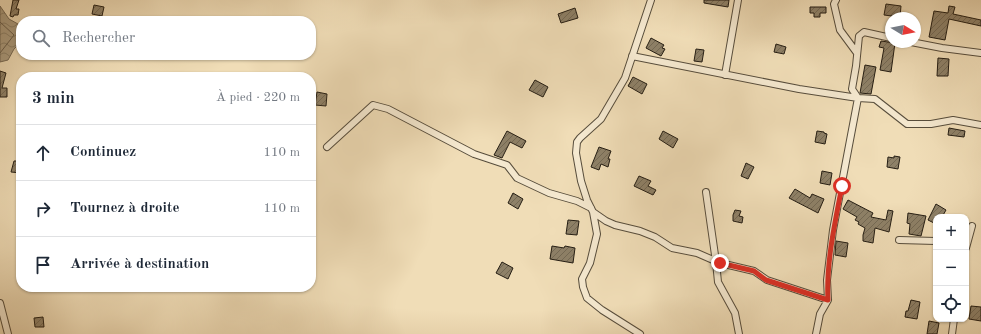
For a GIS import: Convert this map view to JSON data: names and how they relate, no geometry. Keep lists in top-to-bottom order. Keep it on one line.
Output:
{"north":"right","page":{"search":"Rechercher","heading":["3 min","À pied · 220 m"],"list":[["Continuez","110 m"],["Tournez à droite","110 m"],"Arrivée à destination"],"map_buttons":["+","−"]}}
